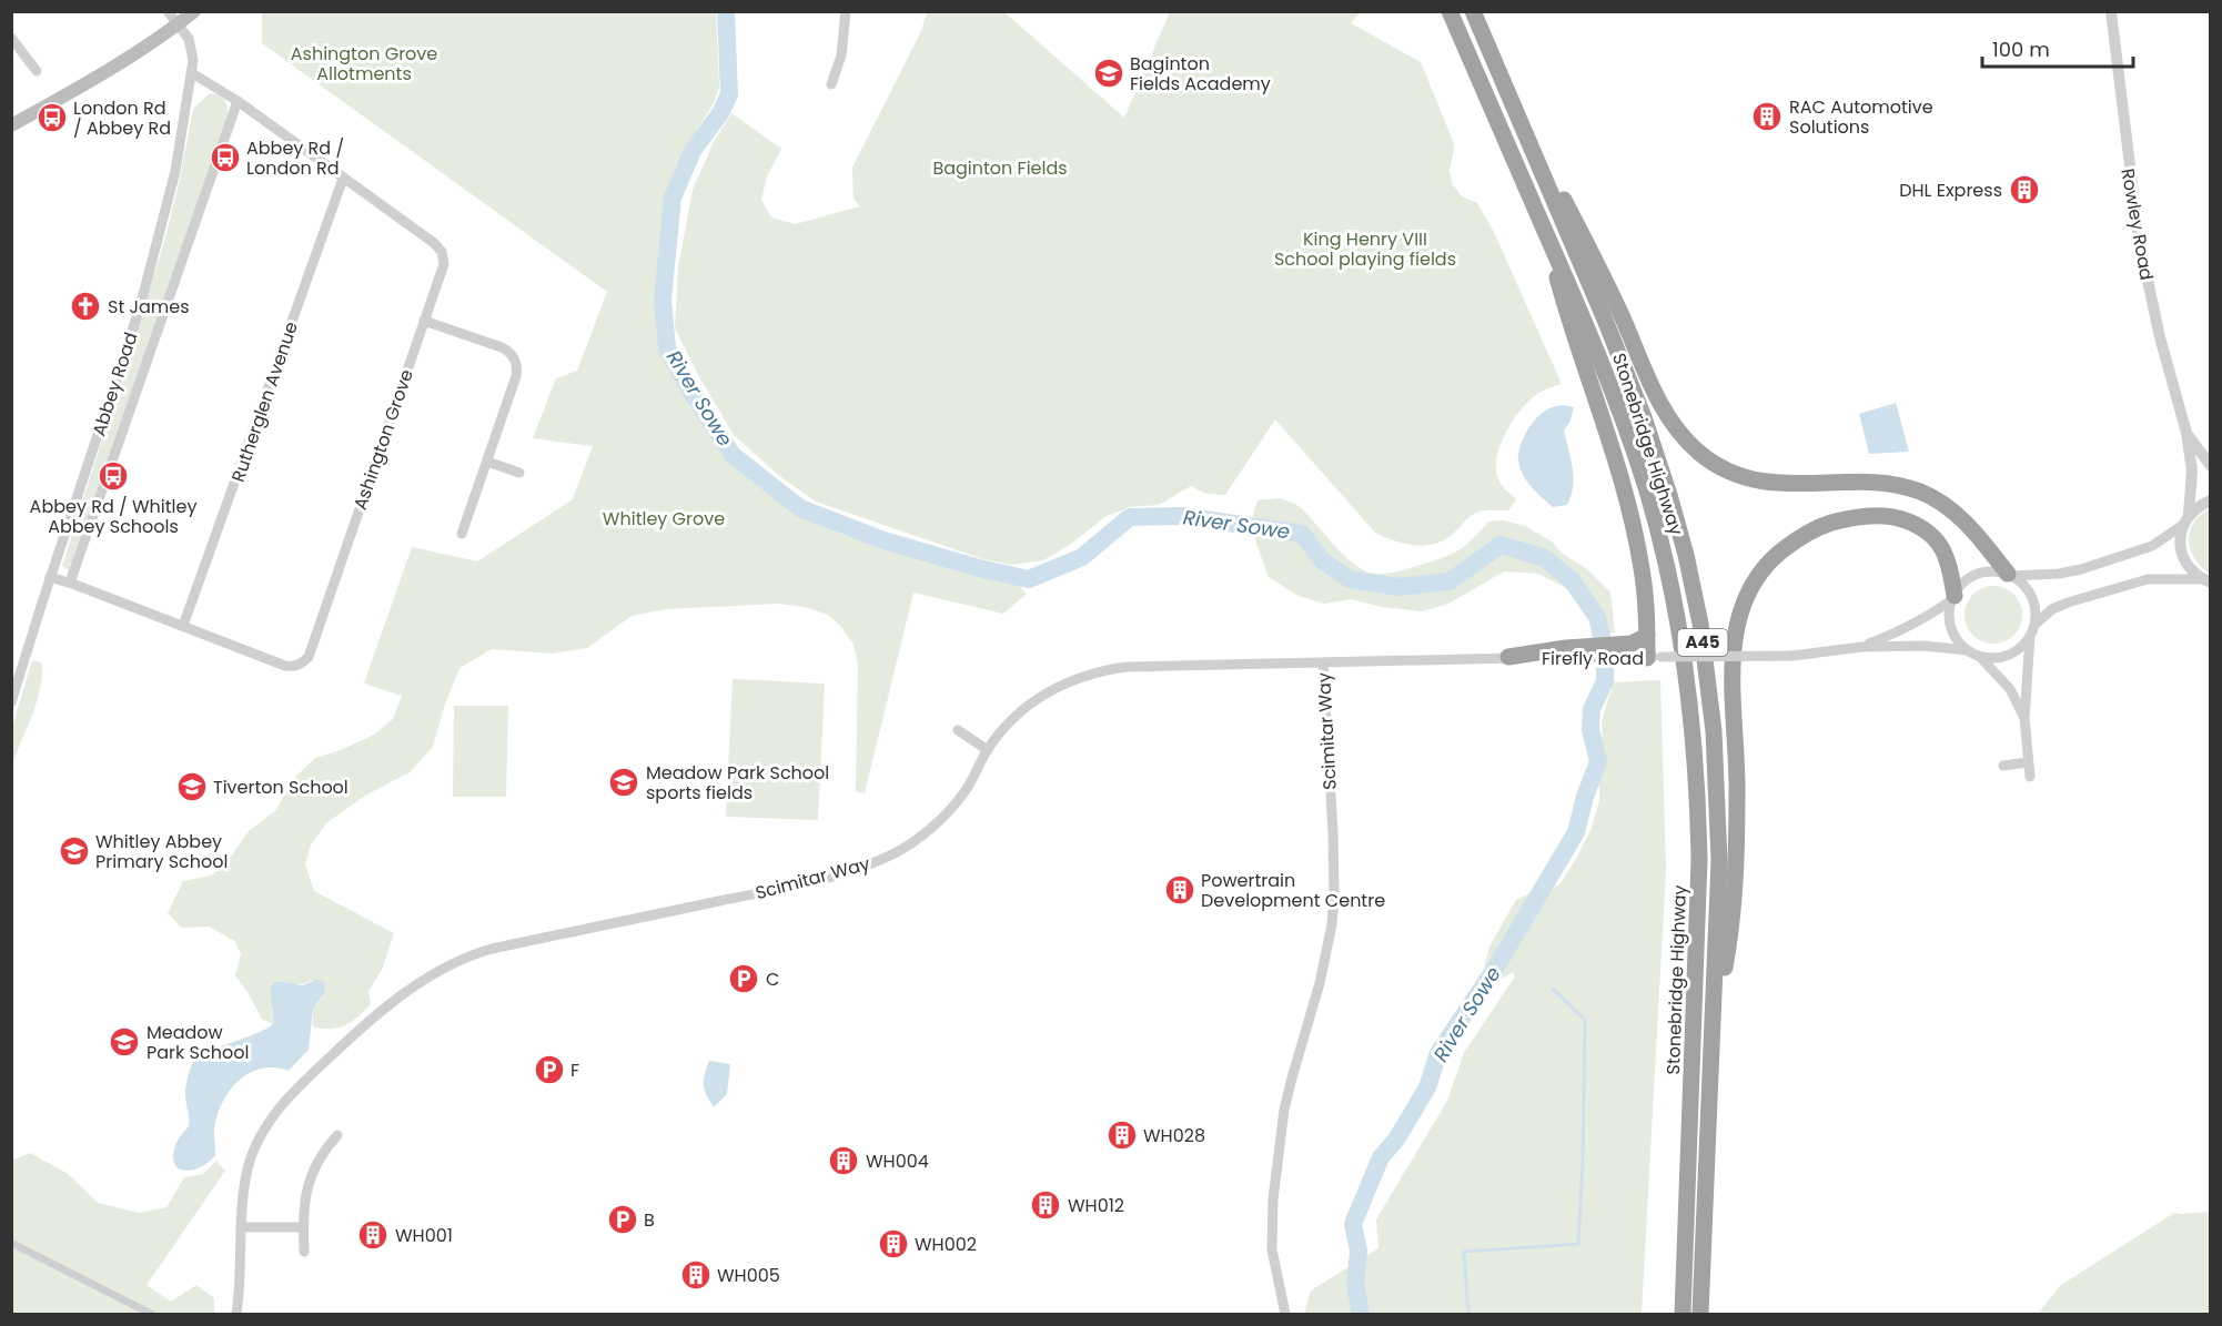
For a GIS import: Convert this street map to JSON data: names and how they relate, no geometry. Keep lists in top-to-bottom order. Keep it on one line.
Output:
{"streets":{"highway":["Stonebridge Highway","A45"],"street":["Rowley Road","Abbey Road","Rutherglen Avenue","Ashington Grove","Firefly Road","Scimitar Way"]},"crossings":[["Abbey Road","Ashington Grove"],["Rutherglen Avenue","Ashington Grove"]],"water":["River Sowe"],"parks":["Ashington Grove Allotments","Baginton Fields","King Henry VIII School playing fields","Whitley Grove"],"places":{"school or university":["Baginton Fields Academy","Meadow Park School sports fields","Tiverton School","Whitley Abbey Primary School","Meadow Park School"],"building":["RAC Automotive Solutions","DHL Express","Powertrain Development Centre","WH028","WH004","WH012","WH001","WH002","WH005"],"bus stop":["London Rd / Abbey Rd","Abbey Rd / London Rd","Abbey Rd / Whitley Abbey Schools"],"church":["St James"],"parking":["C","F","B"]},"scale_bar":"100 m"}
